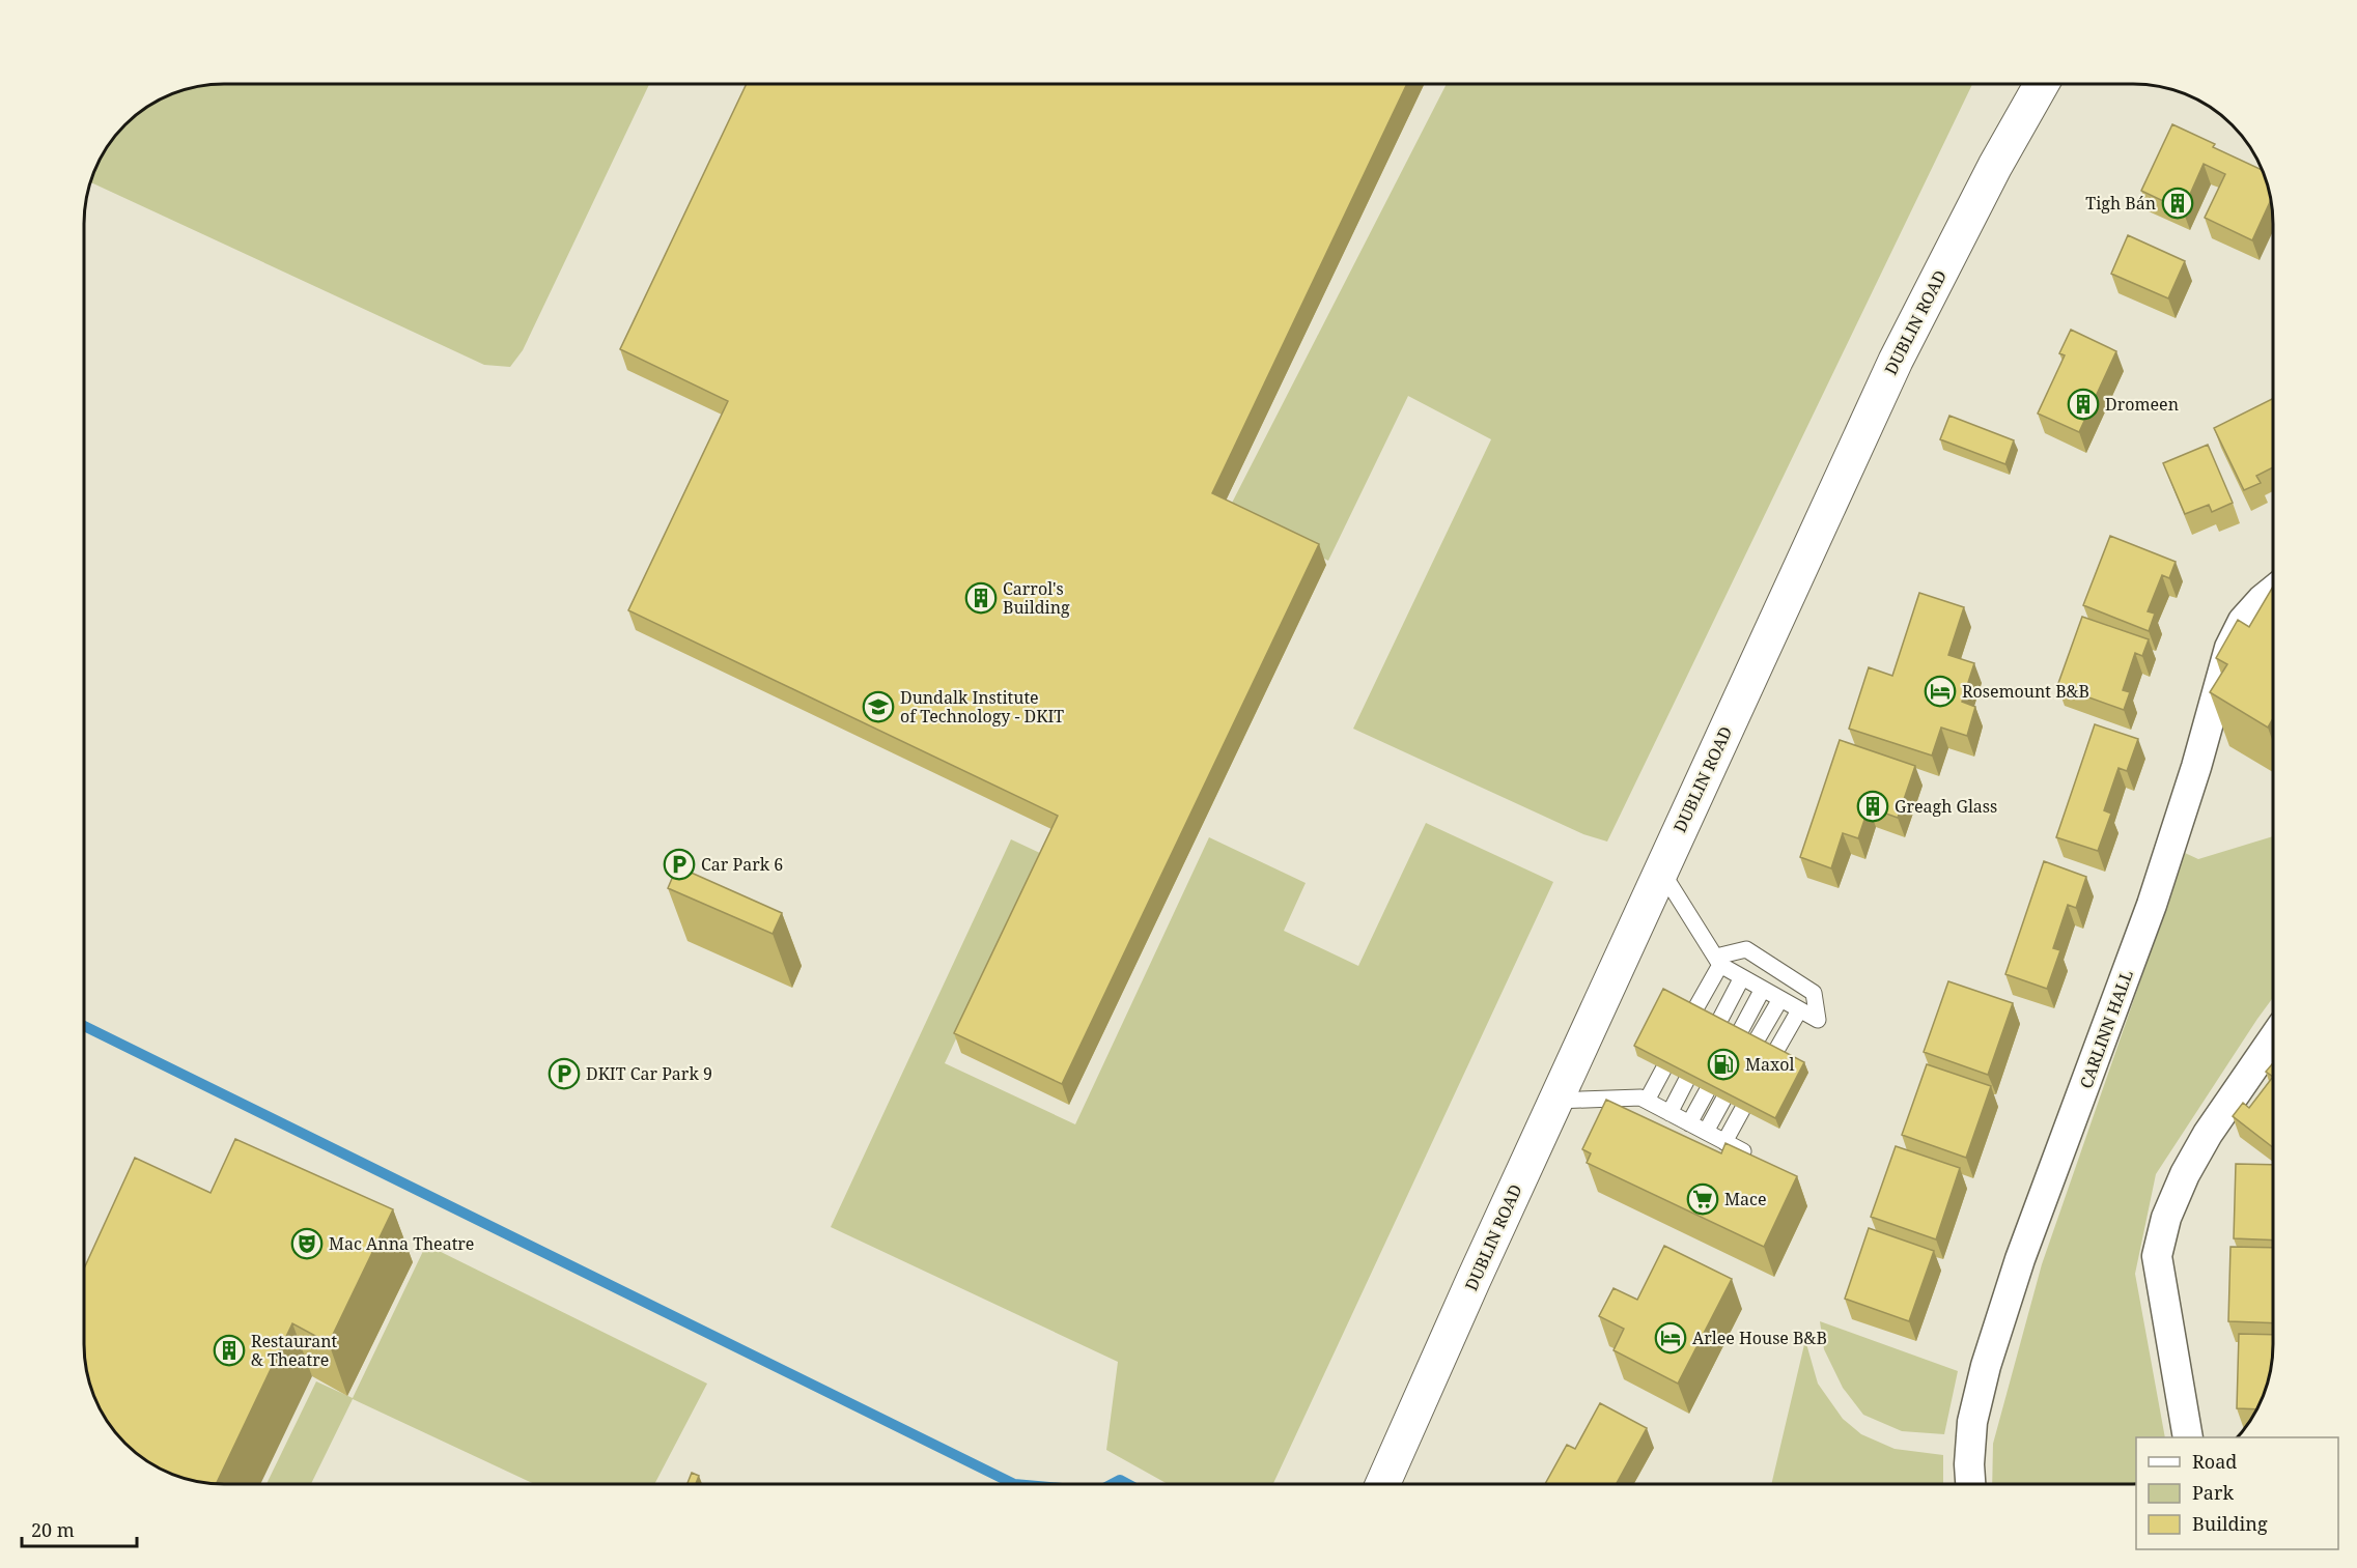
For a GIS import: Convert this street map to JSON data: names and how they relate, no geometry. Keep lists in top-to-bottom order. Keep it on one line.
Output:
{"streets":{"main road":["DUBLIN ROAD"],"street":["CARLINN HALL"]},"places":{"building":["Tigh Bán","Dromeen","Carrol's Building","Greagh Glass","Restaurant & Theatre"],"hotel":["Rosemount B&B","Arlee House B&B"],"school or university":["Dundalk Institute of Technology - DKIT"],"parking":["Car Park 6","DKIT Car Park 9"],"fuel station":["Maxol"],"supermarket":["Mace"],"theatre":["Mac Anna Theatre"]},"legend":["Road","Park","Building"],"scale_bar":"20 m"}
